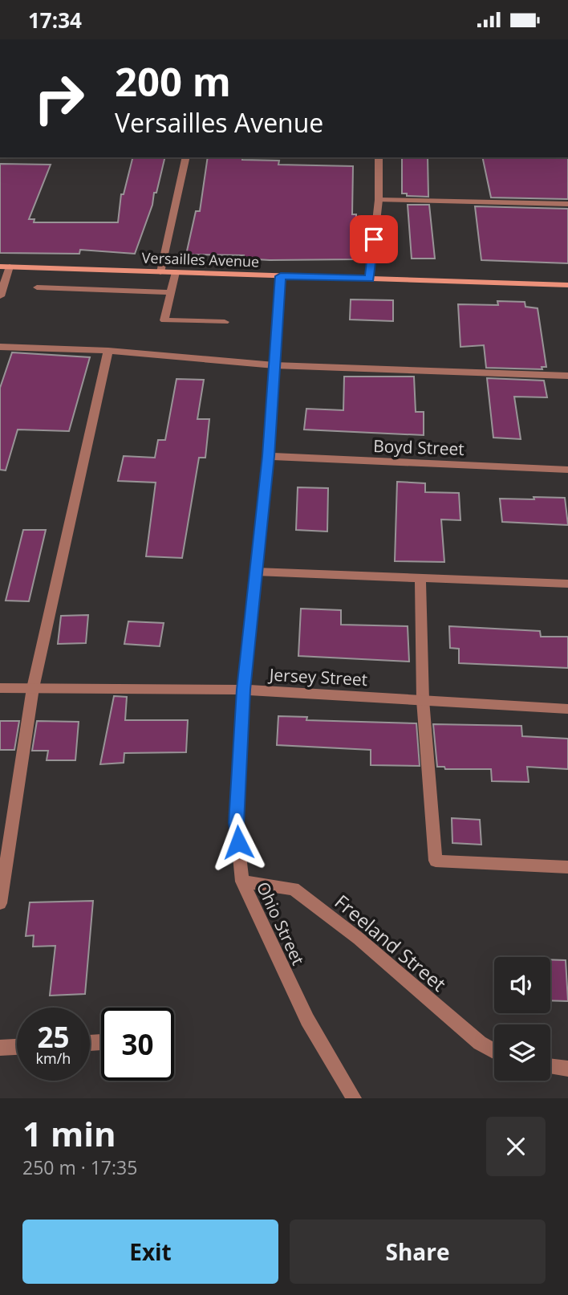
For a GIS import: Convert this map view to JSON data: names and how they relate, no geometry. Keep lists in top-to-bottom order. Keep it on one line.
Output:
{"streets":{"street":["Versailles Avenue","Boyd Street","Jersey Street","Ohio Street","Freeland Street"]},"crossings":[["Versailles Avenue","Ohio Street"],["Boyd Street","Ohio Street"],["Jersey Street","Ohio Street"],["Ohio Street","Freeland Street"]],"page":{"status":"17:34","turn":["200 m","Versailles Avenue"],"speed":"25 km/h","limit":"30","heading":["1 min","250 m · 17:35"],"buttons":["Exit","Share"]}}
